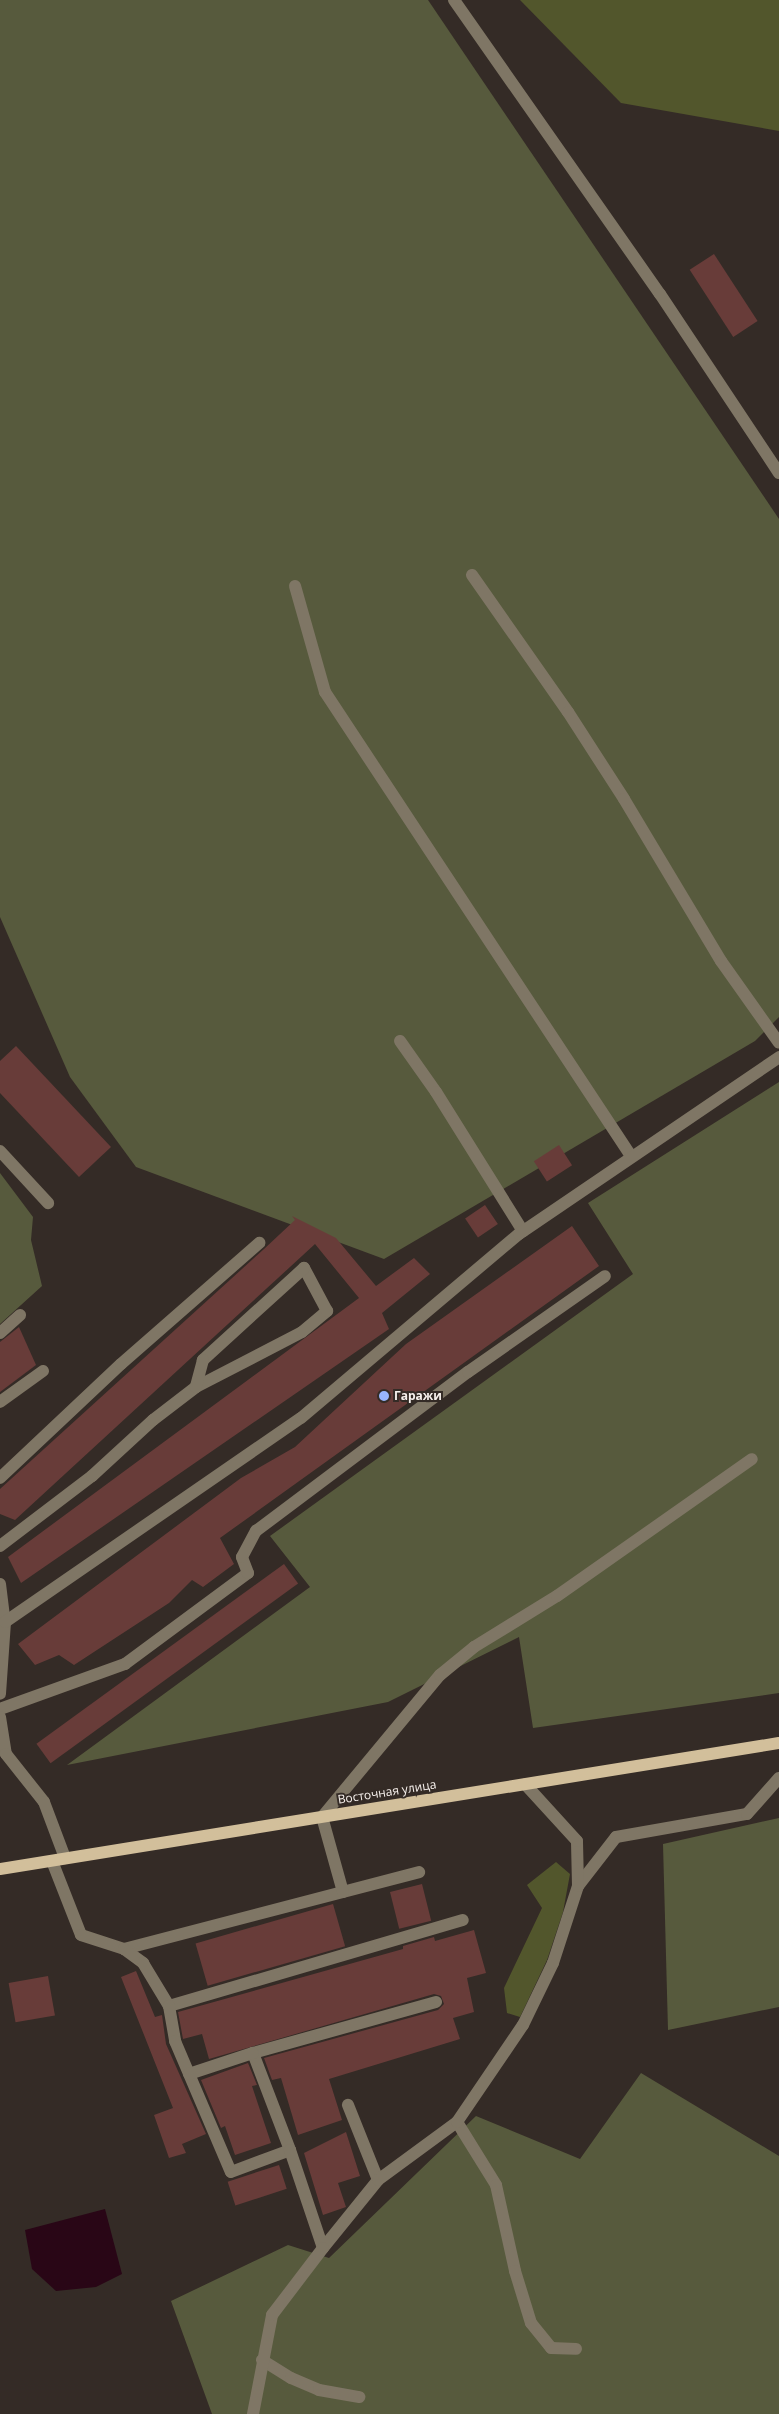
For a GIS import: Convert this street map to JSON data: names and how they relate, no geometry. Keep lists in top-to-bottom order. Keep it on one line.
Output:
{"streets":{"main road":["Восточная улица"]},"places":["Гаражи"]}
